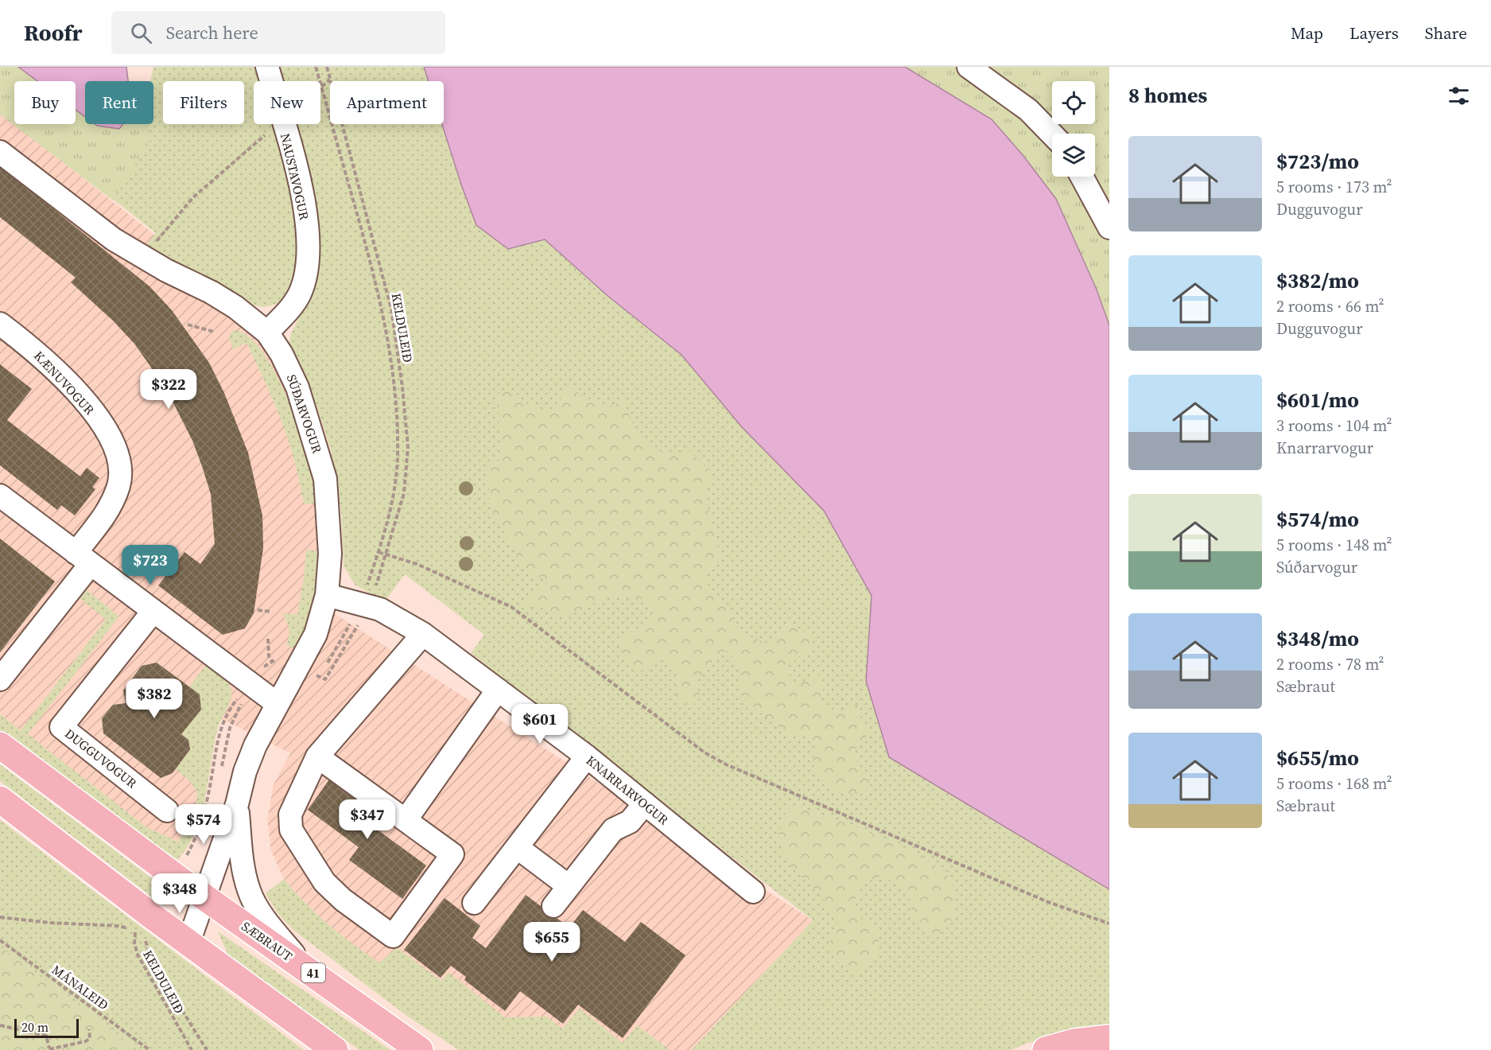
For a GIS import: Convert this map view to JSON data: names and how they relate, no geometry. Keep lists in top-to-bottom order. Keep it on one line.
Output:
{"streets":{"highway":["SÆBRAUT","41"],"street":["NAUSTAVOGUR","KÆNUVOGUR","SÚÐARVOGUR","DUGGUVOGUR","KNARRARVOGUR"],"path":["KELDULEIÐ","MÁNALEIÐ"]},"crossings":[["NAUSTAVOGUR","SÚÐARVOGUR"],["SÚÐARVOGUR","KNARRARVOGUR"],["SÚÐARVOGUR","SÆBRAUT"]],"scale_bar":"20 m","page":{"header":"Roofr","search":"Search here","nav":["Map","Layers","Share"],"heading":"8 homes","chip":["Buy","Rent","Filters","New","Apartment"],"list":[{"name":"$723/mo","note":"5 rooms · 173 m² · Dugguvogur"},{"name":"$382/mo","note":"2 rooms · 66 m² · Dugguvogur"},{"name":"$601/mo","note":"3 rooms · 104 m² · Knarrarvogur"},{"name":"$574/mo","note":"5 rooms · 148 m² · Súðarvogur"},{"name":"$348/mo","note":"2 rooms · 78 m² · Sæbraut"},{"name":"$655/mo","note":"5 rooms · 168 m² · Sæbraut"}],"price":["$322","$723","$382","$601","$347","$574","$348","$655"],"scale":"20 m"}}
